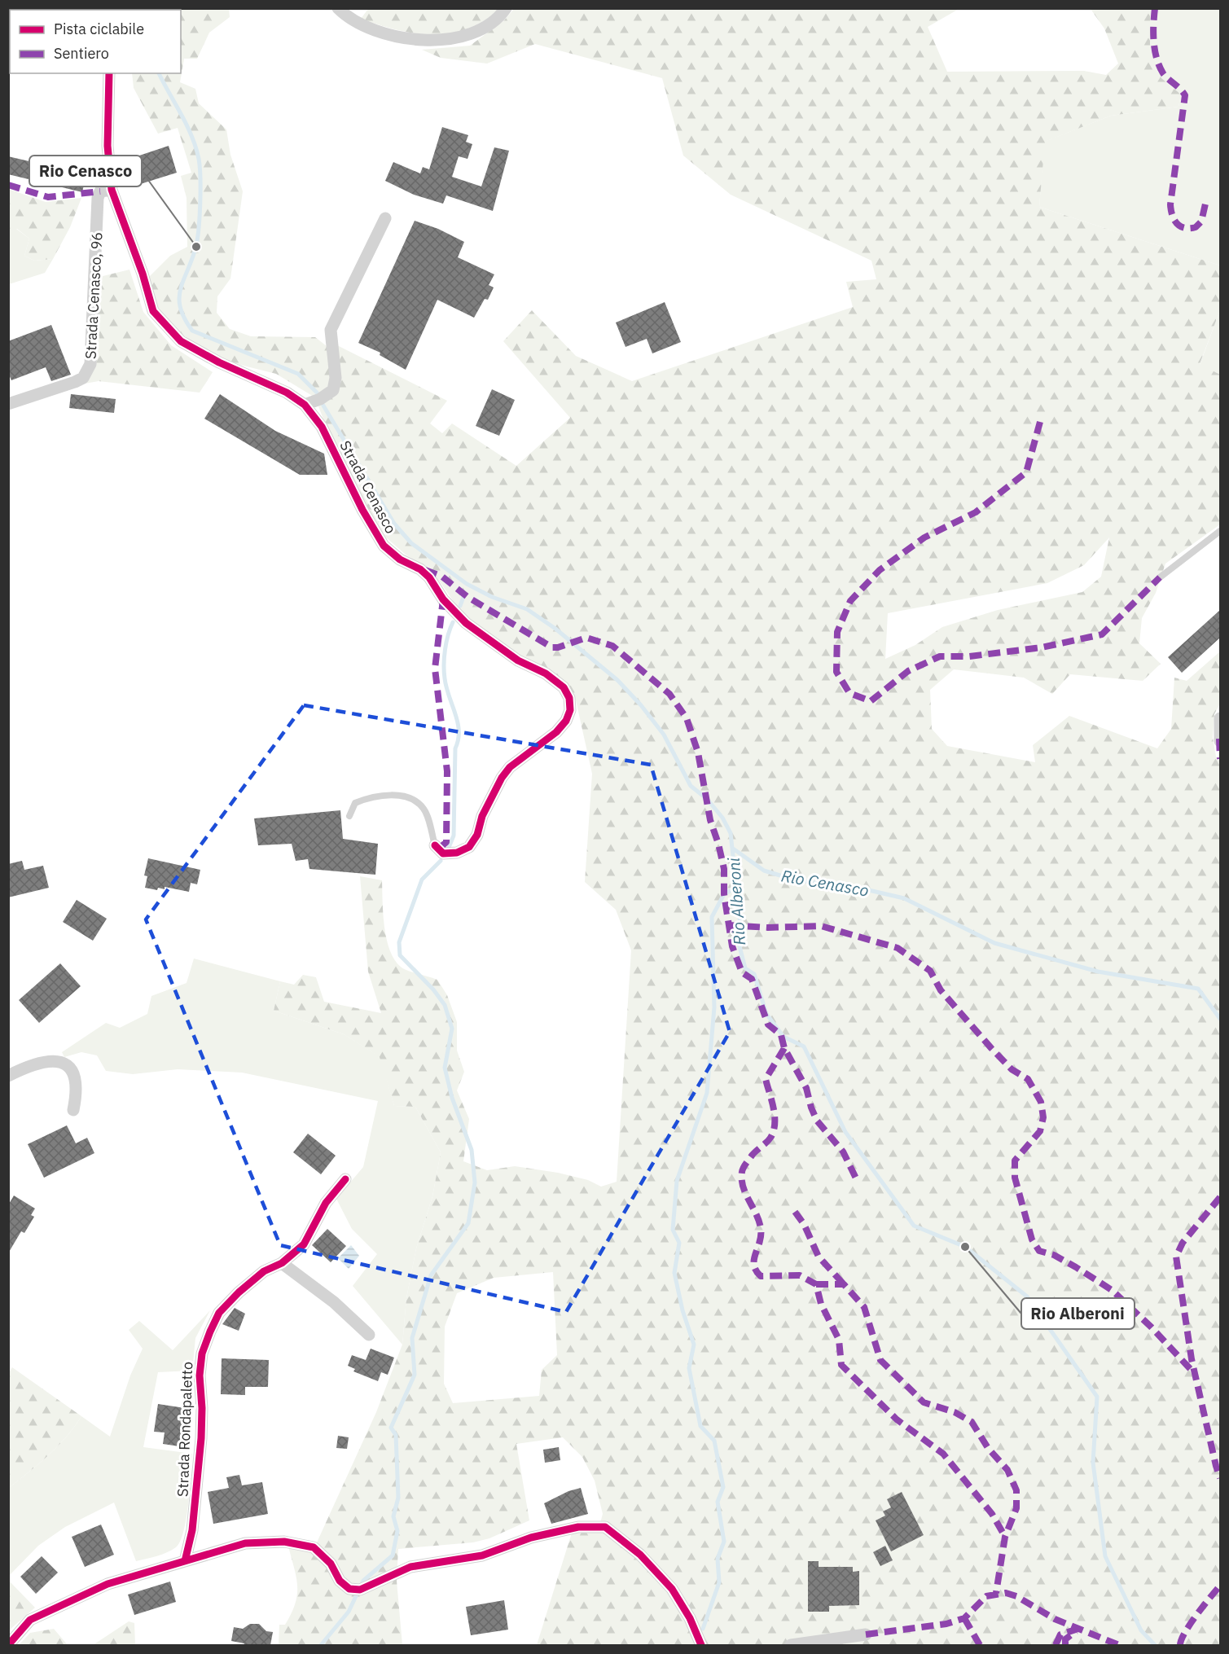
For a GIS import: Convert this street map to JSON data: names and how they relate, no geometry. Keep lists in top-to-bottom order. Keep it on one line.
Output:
{"streets":{"street":["Strada Cenasco, 96","Strada Cenasco","Strada Rondapaletto"]},"crossings":[["Strada Cenasco, 96","Strada Cenasco"]],"water":["Rio Cenasco","Rio Alberoni"],"places":["Rio Cenasco","Rio Alberoni"],"legend":["Pista ciclabile","Sentiero"]}
